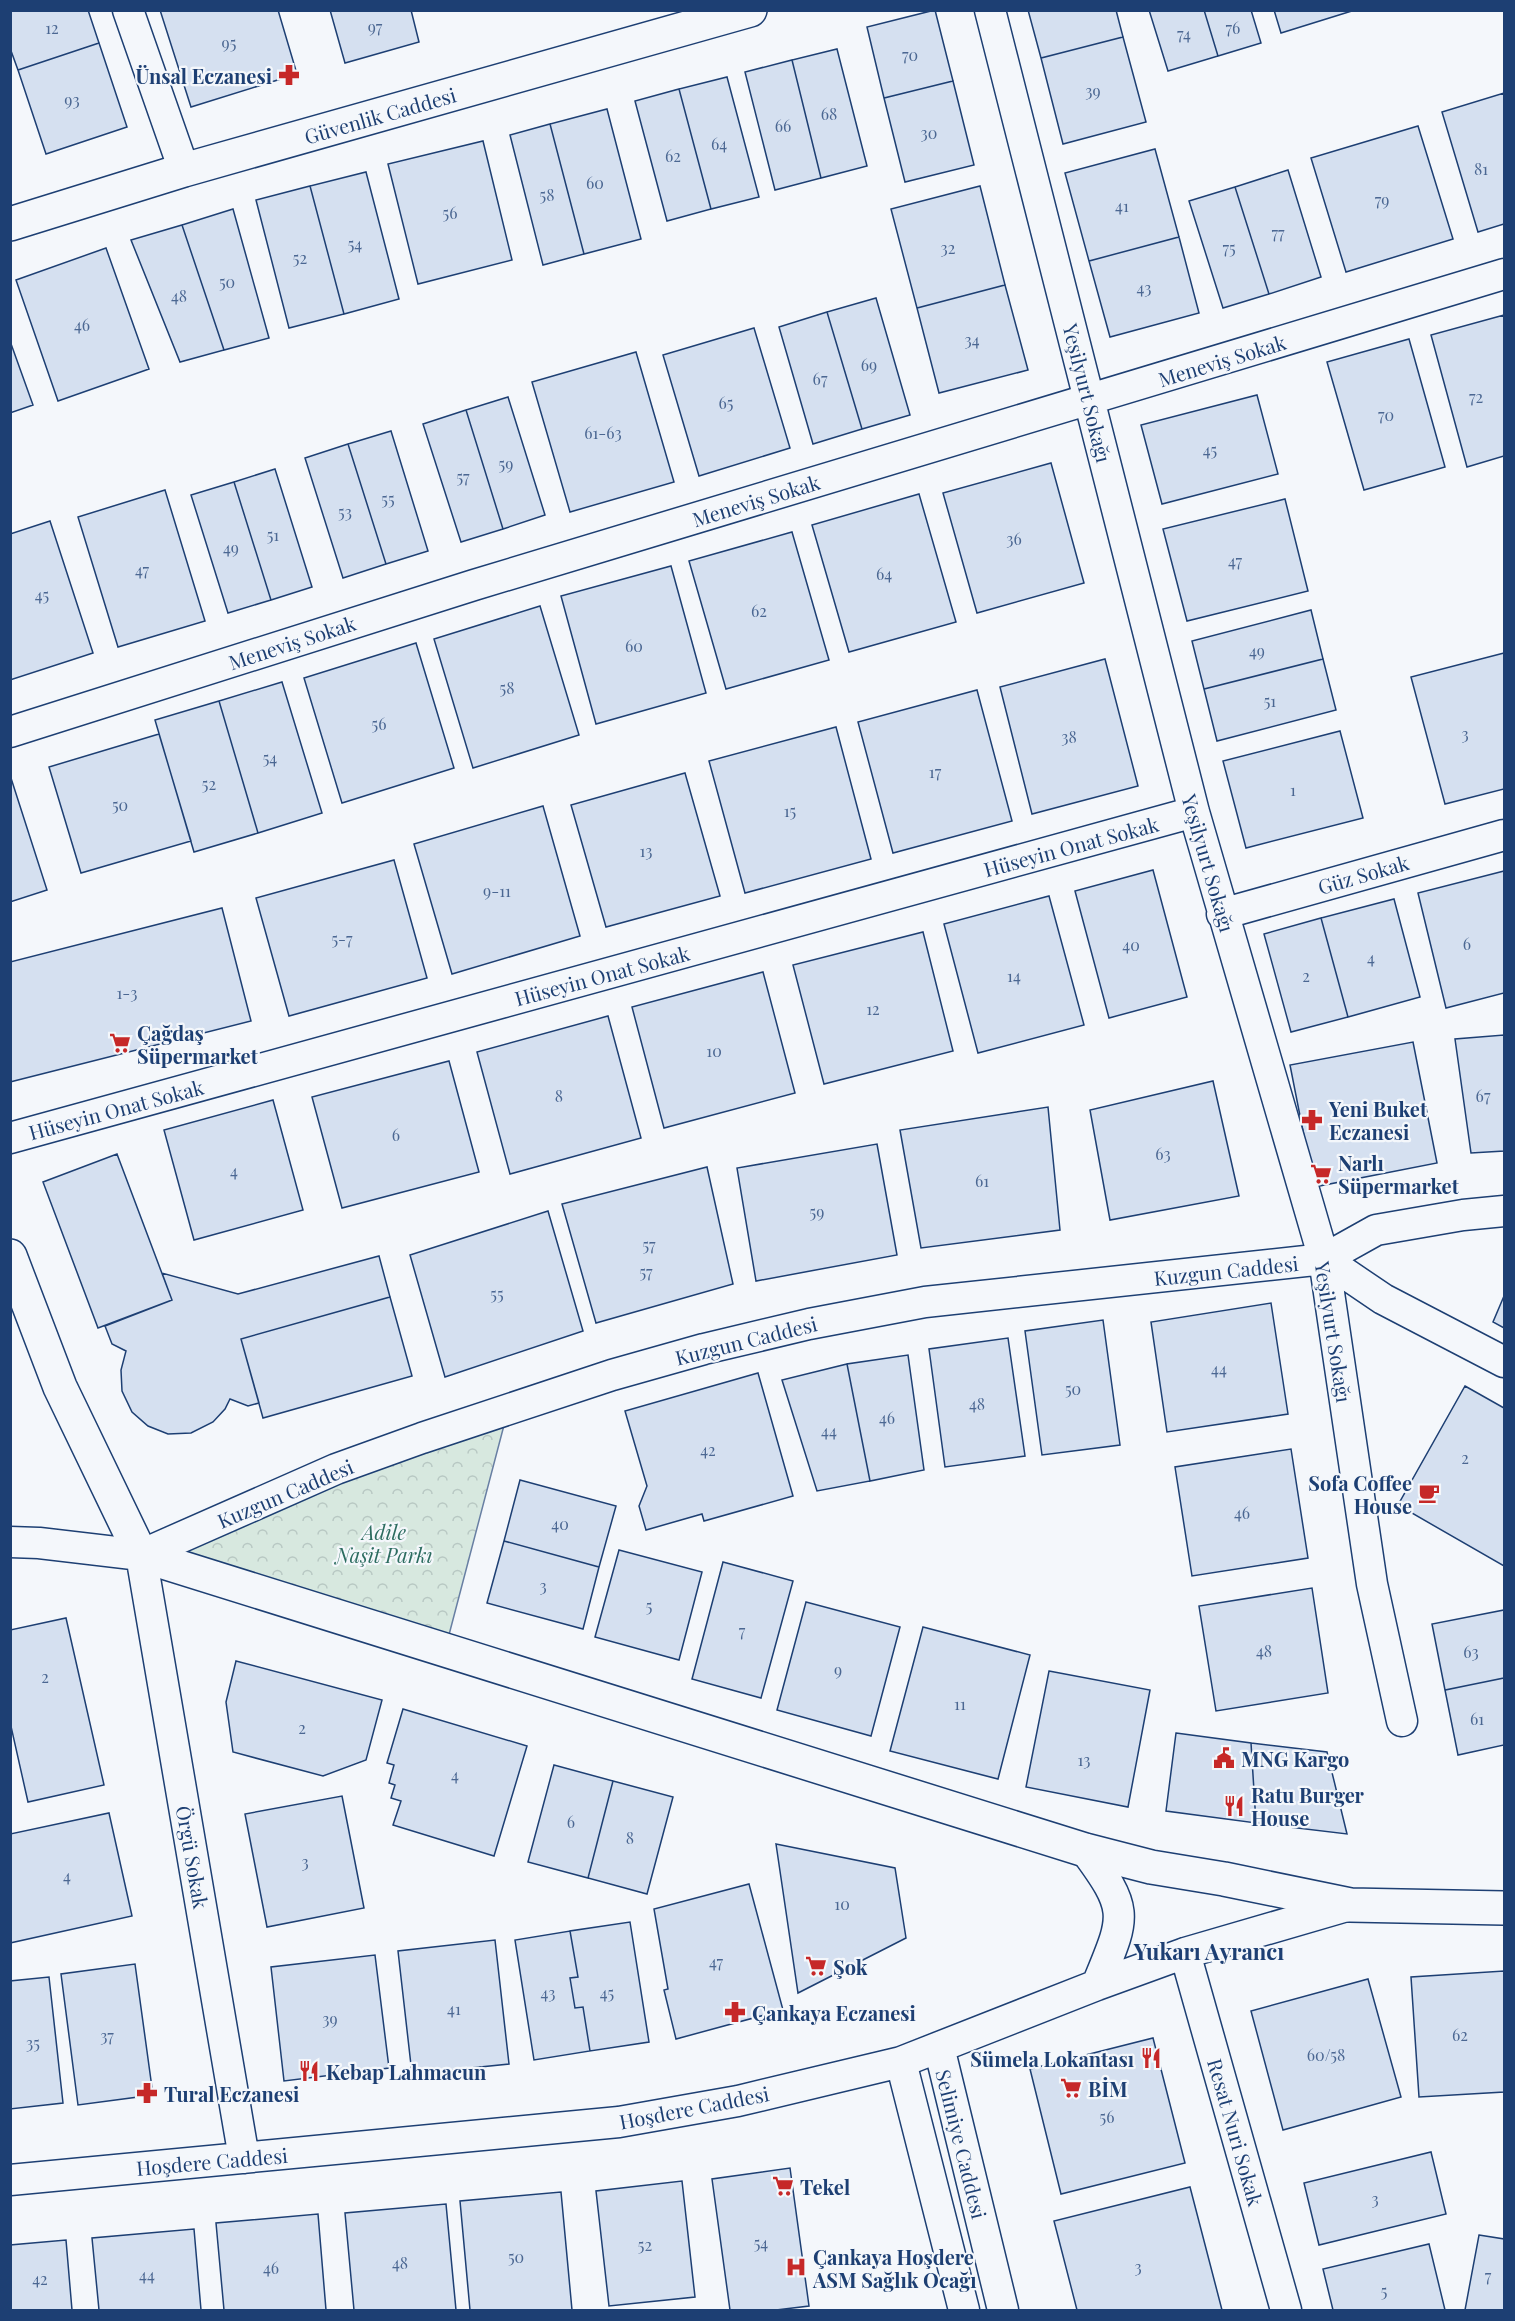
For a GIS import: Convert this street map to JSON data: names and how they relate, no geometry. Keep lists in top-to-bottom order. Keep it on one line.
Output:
{"streets":{"main road":["Güvenlik Caddesi"],"street":["Meneviş Sokak","Yeşilyurt Sokağı","Hüseyin Onat Sokak","Güz Sokak","Kuzgun Caddesi","Örgü Sokak","Hoşdere Caddesi","Resat Nuri Sokak","Selimiye Caddesi"]},"crossings":[["Meneviş Sokak","Yeşilyurt Sokağı"],["Yeşilyurt Sokağı","Hüseyin Onat Sokak"],["Yeşilyurt Sokağı","Güz Sokak"],["Yeşilyurt Sokağı","Kuzgun Caddesi"],["Kuzgun Caddesi","Örgü Sokak"],["Örgü Sokak","Hoşdere Caddesi"],["Hoşdere Caddesi","Resat Nuri Sokak"],["Hoşdere Caddesi","Selimiye Caddesi"]],"districts":["Yukarı Ayrancı"],"parks":["Adile Naşit Parkı"],"places":{"pharmacy":["Ünsal Eczanesi","Yeni Buket Eczanesi","Çankaya Eczanesi","Tural Eczanesi"],"supermarket":["Çağdaş Süpermarket","Narlı Süpermarket","Şok","BİM","Tekel"],"cafe":["Sofa Coffee House"],"public building":["MNG Kargo"],"restaurant":["Ratu Burger House","Sümela Lokantası","Kebap Lahmacun"],"hospital":["Çankaya Hoşdere ASM Sağlık Ocağı"]},"house_numbers":["97","12","76","74","95","70","39","93","68","66","30","64","62","81","60","58","79","41","56","77","54","32","75","52","50","43","48","46","34","69","67","72","65","70","61-63","45","59","57","55","53","51","36","49","47","47","64","45","62","60","49","58","51","56","3","38","54","17","52","1","50","15","13","9-11","5-7","6","40","4","14","2","1-3","12","10","8","67","6","63","4","61","59","57","57","55","44","50","48","46","44","42","2","46","40","3","5","7","48","63","9","2","11","61","2","13","4","6","8","3","4","10","47","43","45","41","39","62","37","35","60/58","56","3","54","52","50","48","3","46","44","7","42","5"]}
